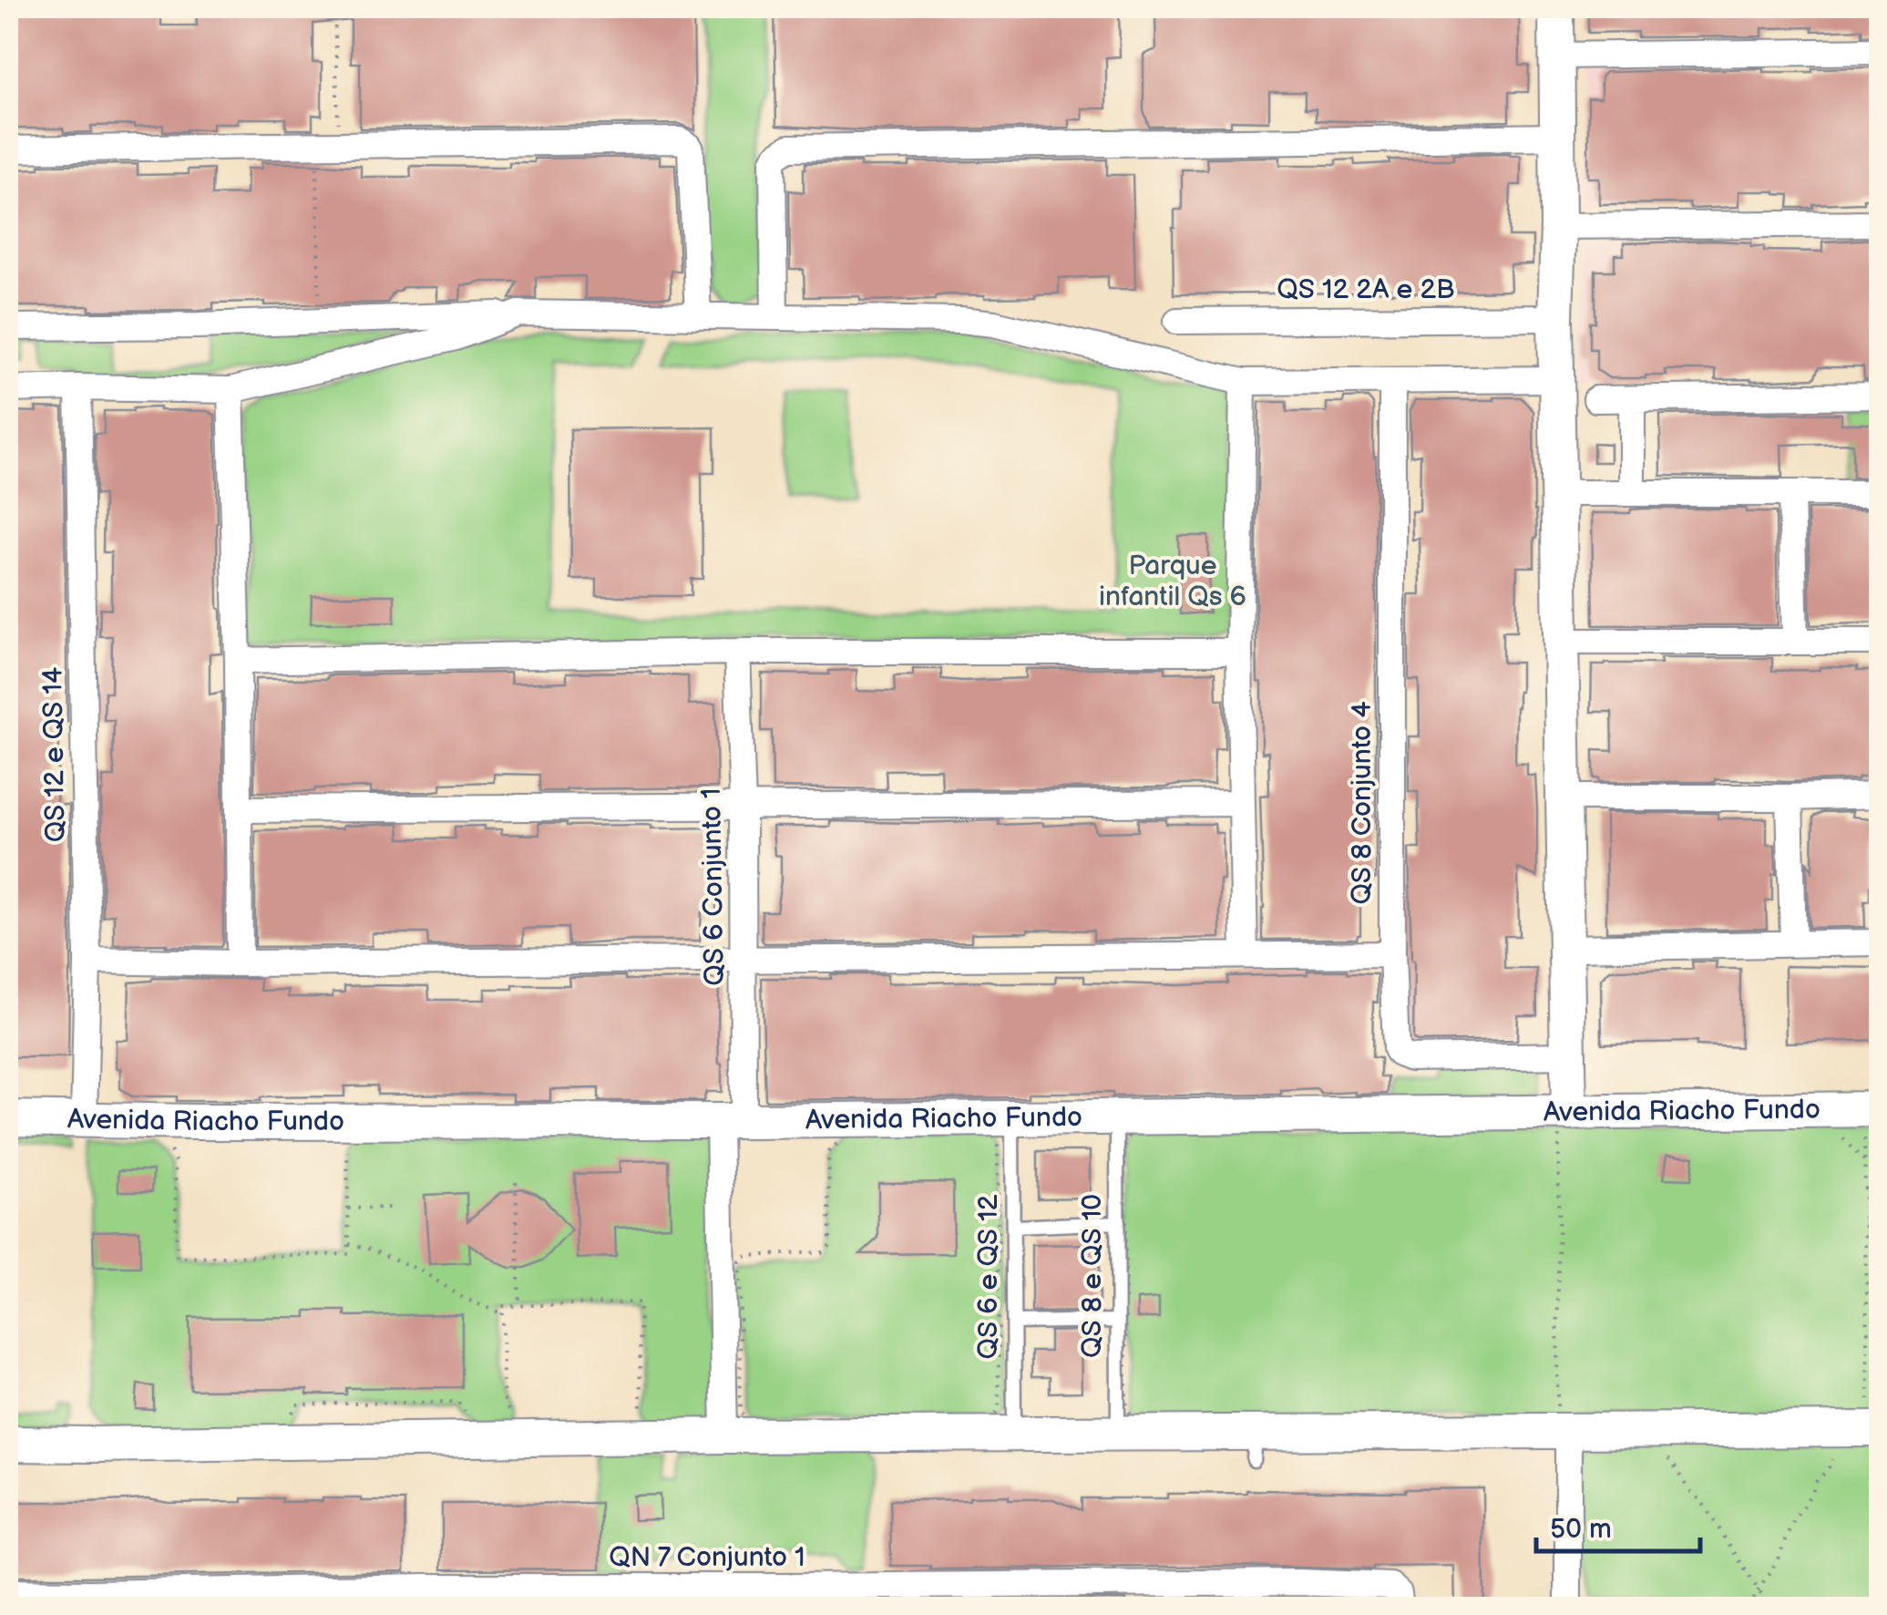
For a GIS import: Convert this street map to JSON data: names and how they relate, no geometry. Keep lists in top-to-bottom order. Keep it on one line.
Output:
{"streets":{"street":["QS 12 2A e 2B","QS 12 e QS 14","QS 8 Conjunto 4","QS 6 Conjunto 1","Avenida Riacho Fundo","QN 7 Conjunto 1"],"lane":["QS 8 e QS 10","QS 6 e QS 12"]},"crossings":[["QS 12 e QS 14","Avenida Riacho Fundo"],["QS 6 Conjunto 1","Avenida Riacho Fundo"],["Avenida Riacho Fundo","QS 8 e QS 10"],["Avenida Riacho Fundo","QS 6 e QS 12"]],"parks":["Parque infantil Qs 6"],"scale_bar":"50 m"}
